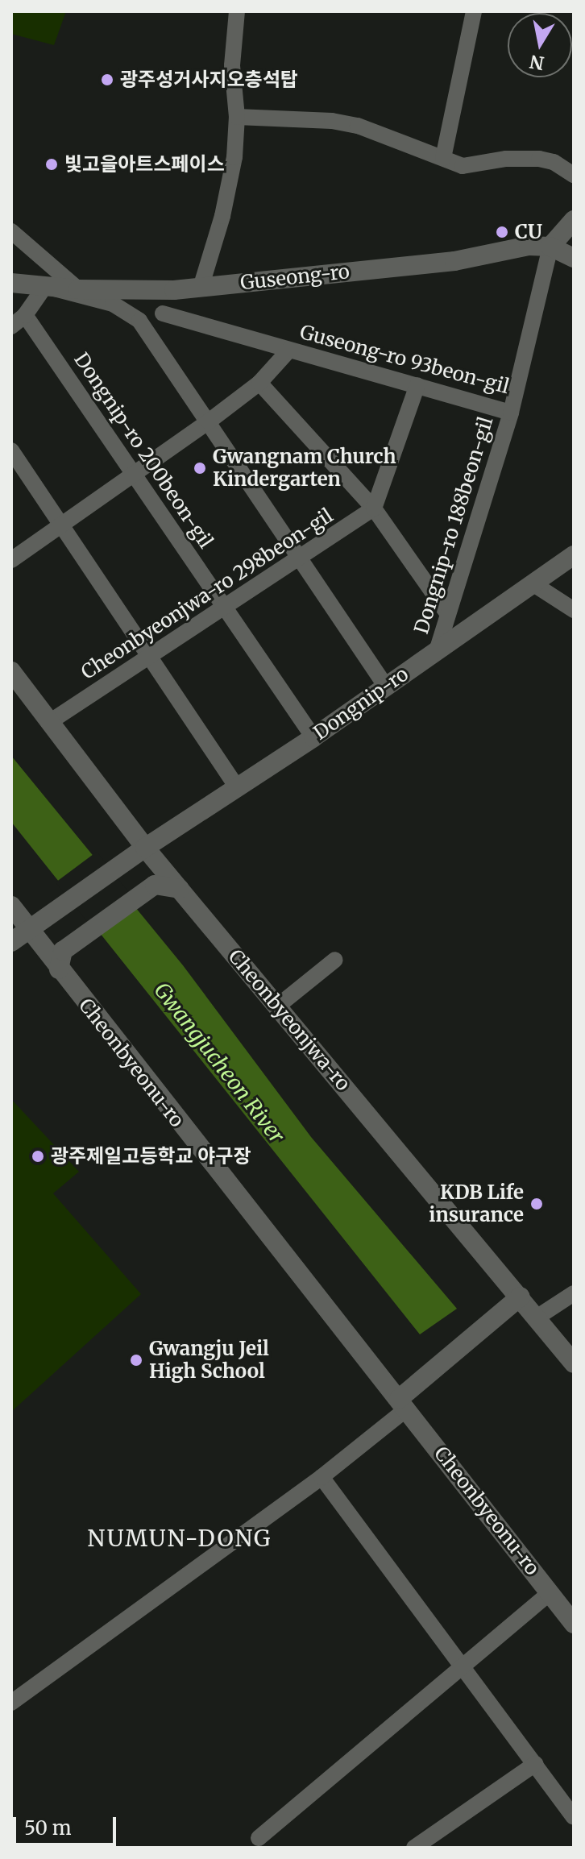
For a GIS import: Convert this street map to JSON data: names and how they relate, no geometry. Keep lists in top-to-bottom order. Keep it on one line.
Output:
{"streets":{"street":["Guseong-ro","Guseong-ro 93beon-gil","Dongnip-ro 200beon-gil","Dongnip-ro 188beon-gil","Cheonbyeonjwa-ro 298beon-gil","Dongnip-ro","Cheonbyeonjwa-ro","Cheonbyeonu-ro"]},"crossings":[["Guseong-ro","Guseong-ro 93beon-gil"],["Guseong-ro 93beon-gil","Dongnip-ro 188beon-gil"],["Dongnip-ro 200beon-gil","Cheonbyeonjwa-ro 298beon-gil"],["Dongnip-ro 200beon-gil","Dongnip-ro"],["Dongnip-ro 188beon-gil","Dongnip-ro"],["Cheonbyeonjwa-ro 298beon-gil","Cheonbyeonjwa-ro"],["Dongnip-ro","Cheonbyeonjwa-ro"],["Dongnip-ro","Cheonbyeonu-ro"]],"districts":["NUMUN-DONG"],"water":["Gwangjucheon River"],"places":["광주성거사지오층석탑","빛고을아트스페이스","CU","Gwangnam Church Kindergarten","광주제일고등학교 야구장","KDB Life insurance","Gwangju Jeil High School"],"scale_bar":"50 m","north":"bottom"}
